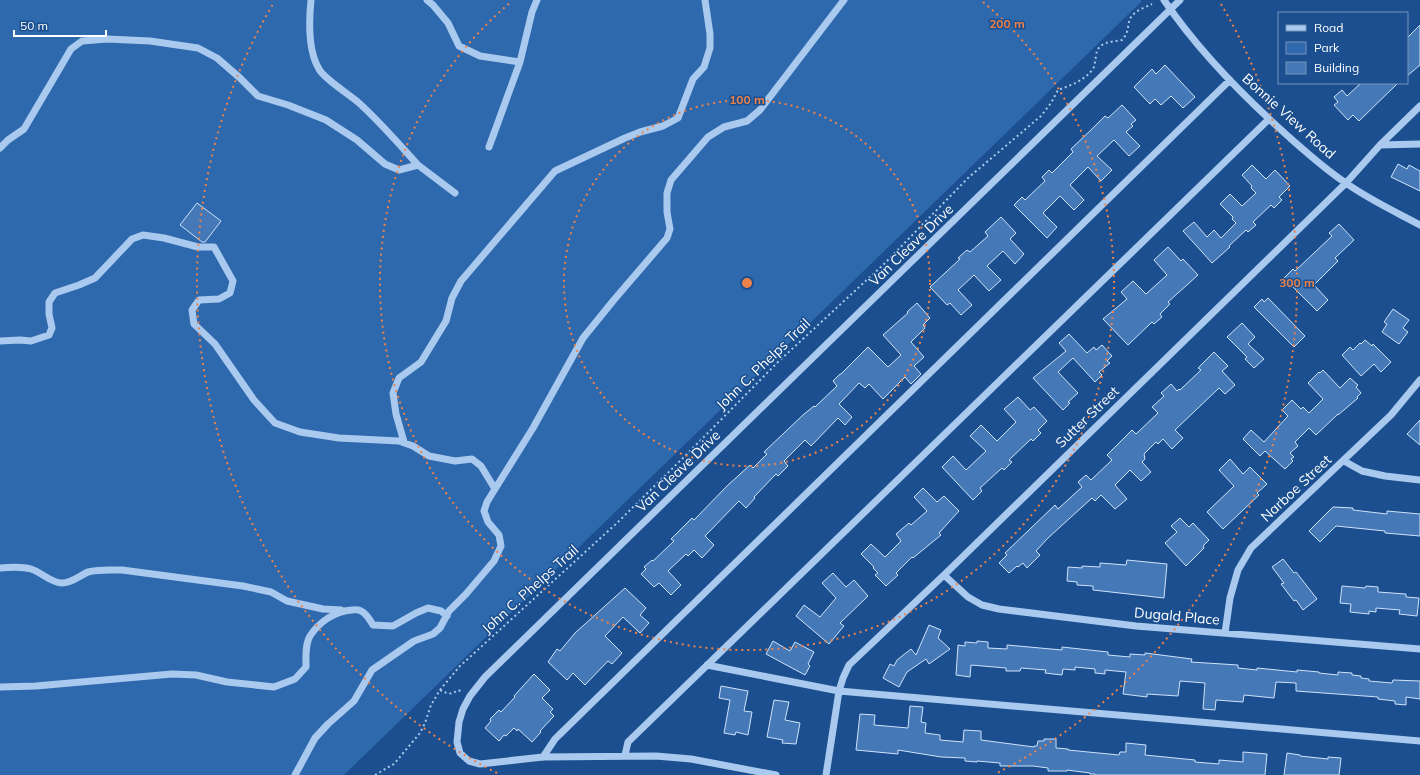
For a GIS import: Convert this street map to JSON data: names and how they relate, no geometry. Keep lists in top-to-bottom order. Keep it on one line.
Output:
{"streets":{"street":["Bonnie View Road","Van Cleave Drive","Sutter Street","Narboe Street","Dugald Place"],"path":["John C. Phelps Trail"]},"crossings":[["Bonnie View Road","Van Cleave Drive"],["Bonnie View Road","Sutter Street"],["Sutter Street","Dugald Place"],["Narboe Street","Dugald Place"]],"legend":["Road","Park","Building"],"scale_bar":"50 m","rings":["200 m","100 m","300 m"]}
